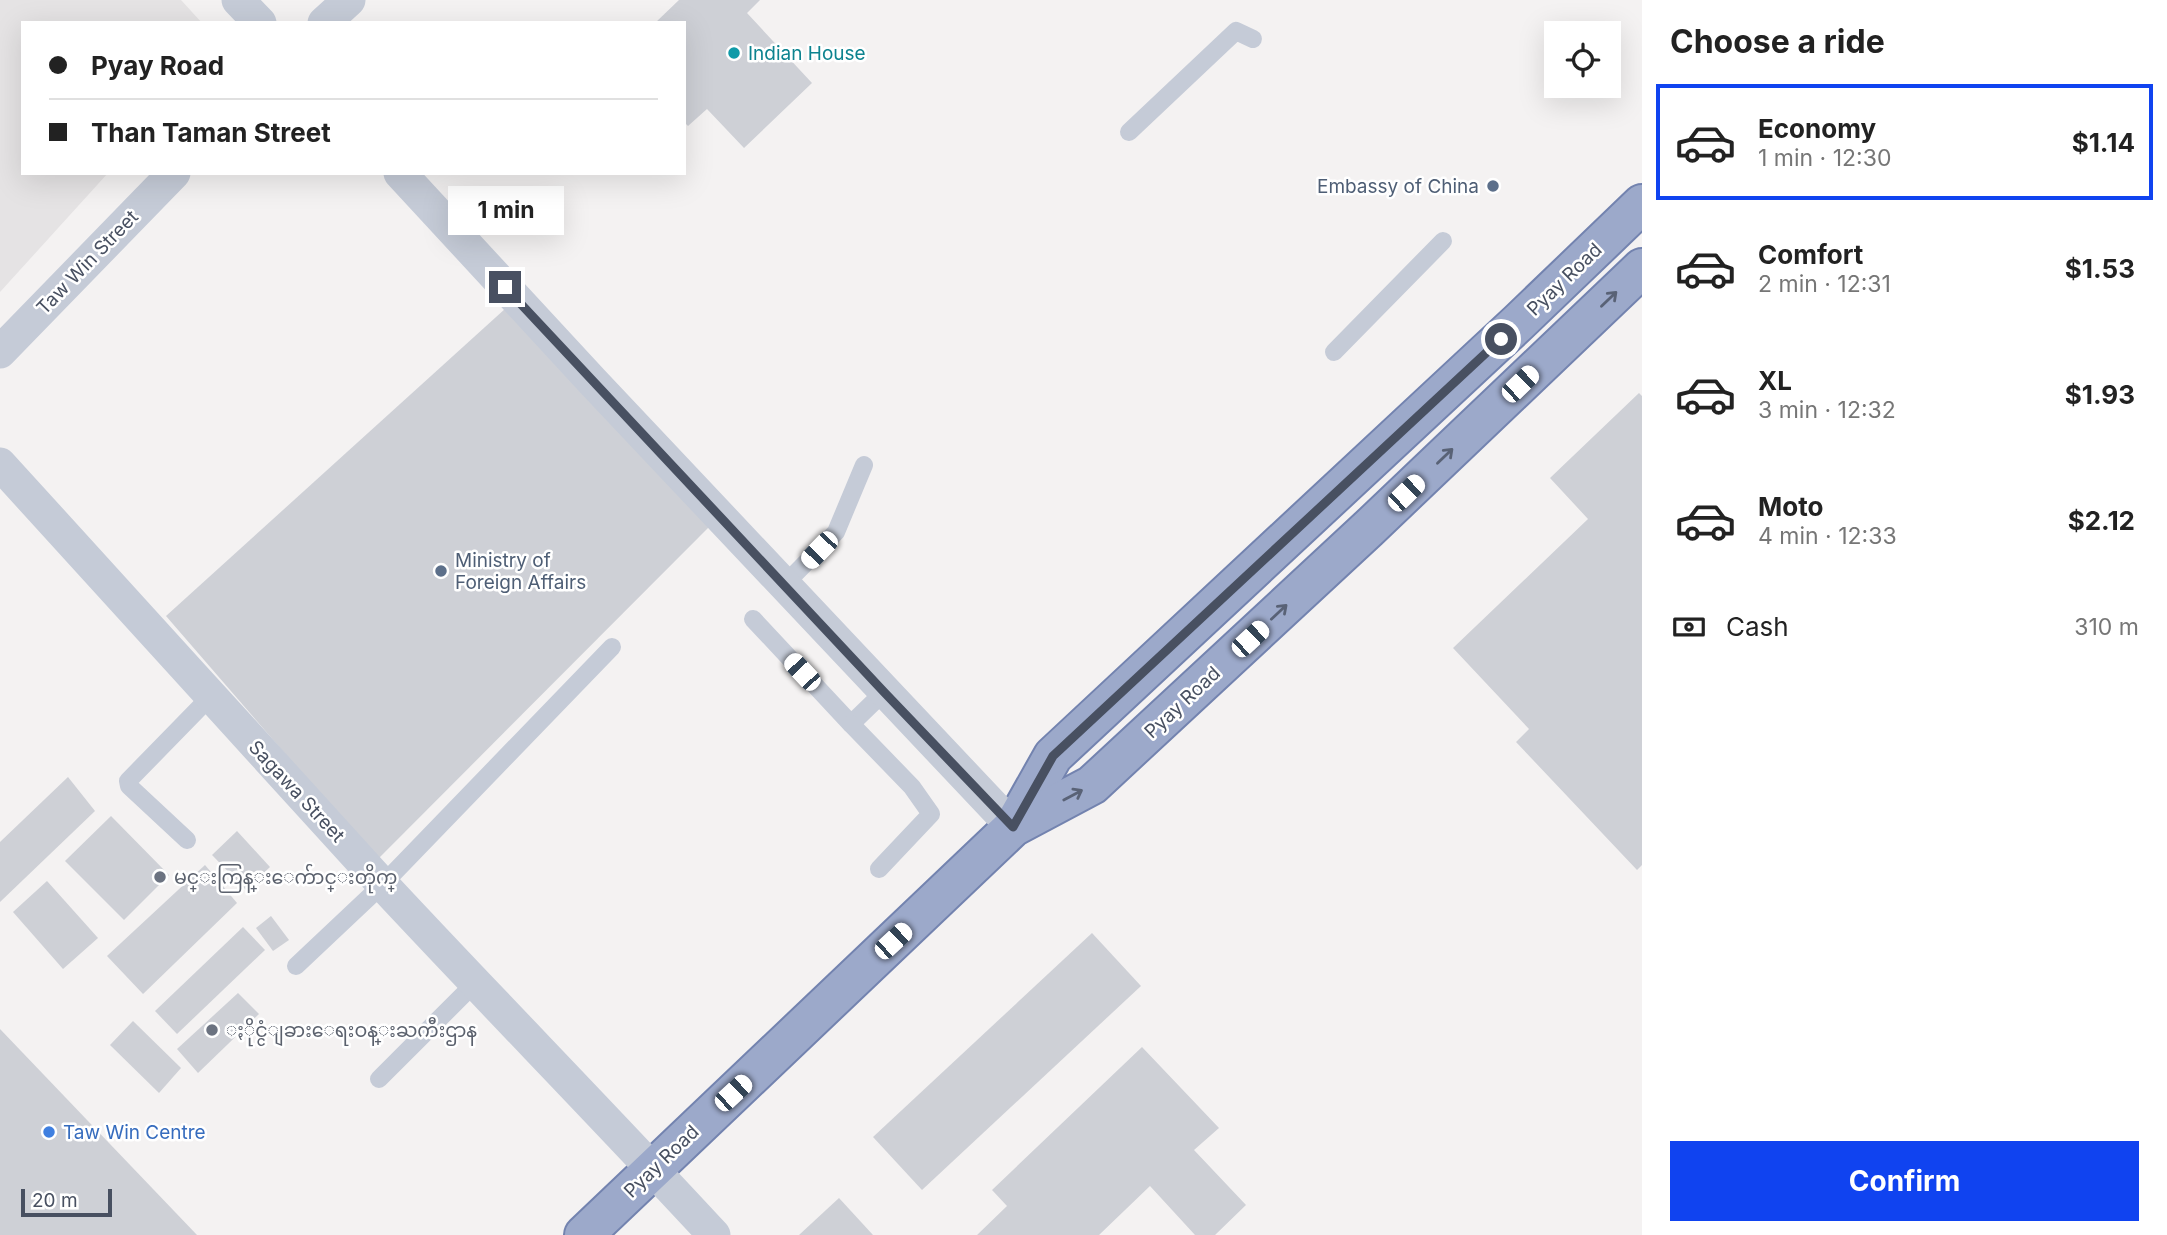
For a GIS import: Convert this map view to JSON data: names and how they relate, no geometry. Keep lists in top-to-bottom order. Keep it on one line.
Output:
{"streets":{"highway":["Pyay Road"],"street":["Taw Win Street","Sagawa Street"]},"crossings":[["Pyay Road","Sagawa Street"]],"places":["Indian House","Embassy of China","Ministry of Foreign Affairs","မင္းကြန္းေက်ာင္းတိုက္","ႏိုင္ငံျခားေရးဝန္းႀကီးဌာန","Taw Win Centre"],"scale_bar":"20 m","page":{"heading":"Choose a ride","banner":["Pyay Road","Than Taman Street"],"list":[{"name":"Economy","note":"1 min · 12:30","value":"$1.14"},{"name":"Comfort","note":"2 min · 12:31","value":"$1.53"},{"name":"XL","note":"3 min · 12:32","value":"$1.93"},{"name":"Moto","note":"4 min · 12:33","value":"$2.12"}],"bubble":"1 min","pay":["Cash","310 m"],"buttons":"Confirm","scale":"20 m"}}
